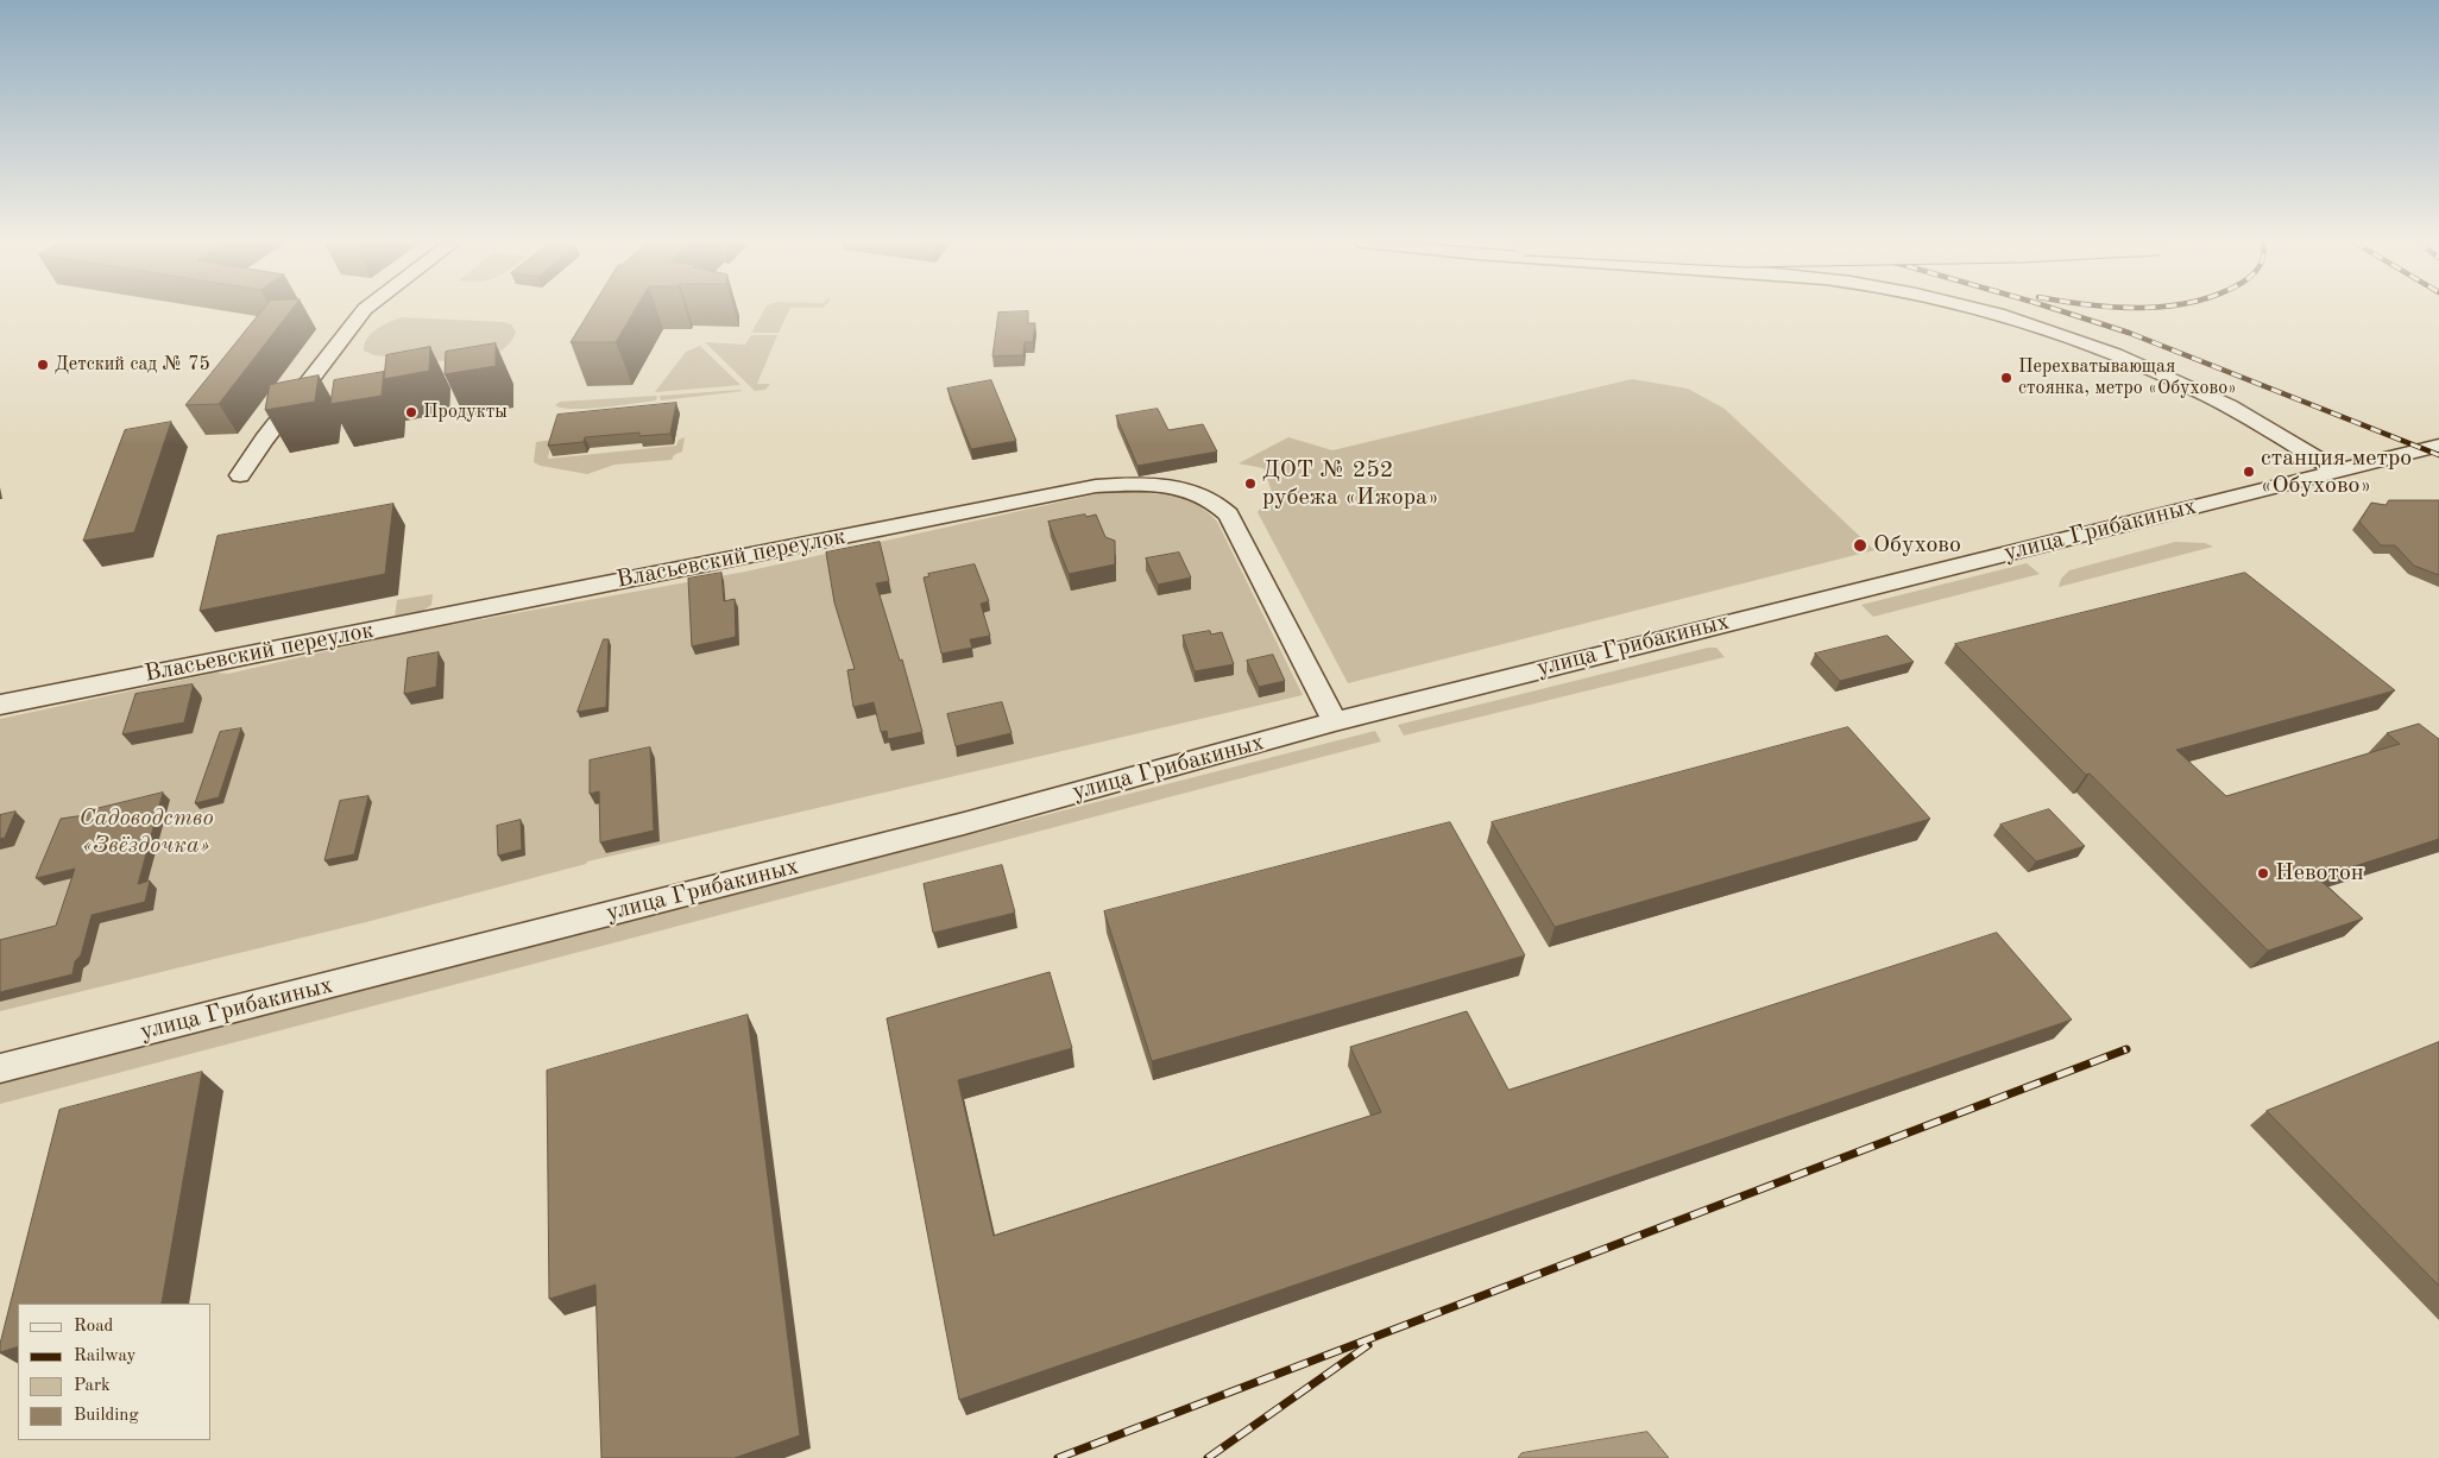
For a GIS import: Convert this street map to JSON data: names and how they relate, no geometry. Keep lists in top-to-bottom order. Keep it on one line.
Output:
{"streets":{"street":["улица Грибакиных","Власьевский переулок"]},"crossings":[["улица Грибакиных","Власьевский переулок"]],"parks":["Садоводство «Звёздочка»"],"places":["Детский сад № 75","Перехватывающая стоянка, метро «Обухово»","Продукты","станция метро «Обухово»","ДОТ № 252 рубежа «Ижора»","Обухово","Невотон"],"legend":["Road","Railway","Park","Building"]}
